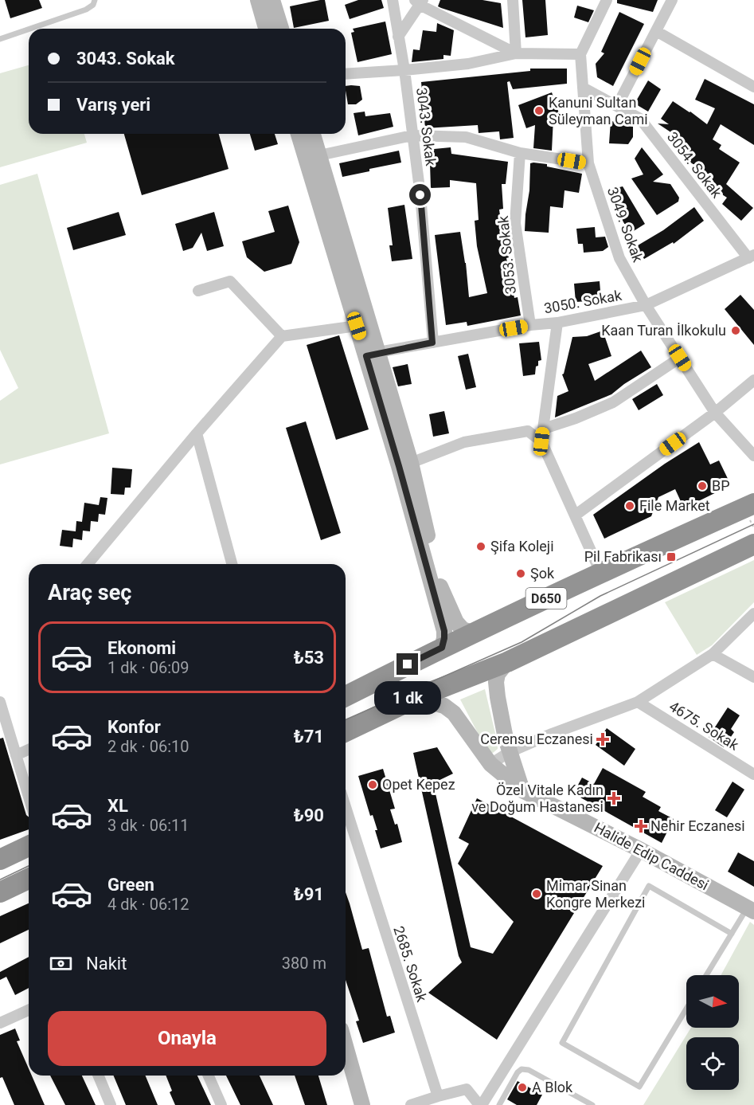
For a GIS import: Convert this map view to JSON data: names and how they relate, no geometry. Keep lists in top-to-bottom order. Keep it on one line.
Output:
{"streets":{"highway":["D650"],"street":["3043. Sokak","3054. Sokak","3049. Sokak","3053. Sokak","3050. Sokak","4675. Sokak","Halide Edip Caddesi","2685. Sokak"]},"crossings":[["3043. Sokak","3050. Sokak"],["3054. Sokak","3049. Sokak"],["3054. Sokak","3050. Sokak"],["3049. Sokak","3050. Sokak"],["3053. Sokak","3050. Sokak"]],"places":{"other":["Kanuni Sultan Süleyman Cami","Kaan Turan İlkokulu","BP","File Market","Şifa Koleji","Şok","Opet Kepez","Mimar Sinan Kongre Merkezi","A Blok"],"transit":["Pil Fabrikası"],"health":["Cerensu Eczanesi","Özel Vitale Kadın ve Doğum Hastanesi","Nehir Eczanesi"]},"north":"right","page":{"banner":["3043. Sokak","Varış yeri"],"heading":"Araç seç","list":[{"name":"Ekonomi","note":"1 dk · 06:09","value":"₺53"},{"name":"Konfor","note":"2 dk · 06:10","value":"₺71"},{"name":"XL","note":"3 dk · 06:11","value":"₺90"},{"name":"Green","note":"4 dk · 06:12","value":"₺91"}],"bubble":"1 dk","pay":["Nakit","380 m"],"buttons":"Onayla"}}
